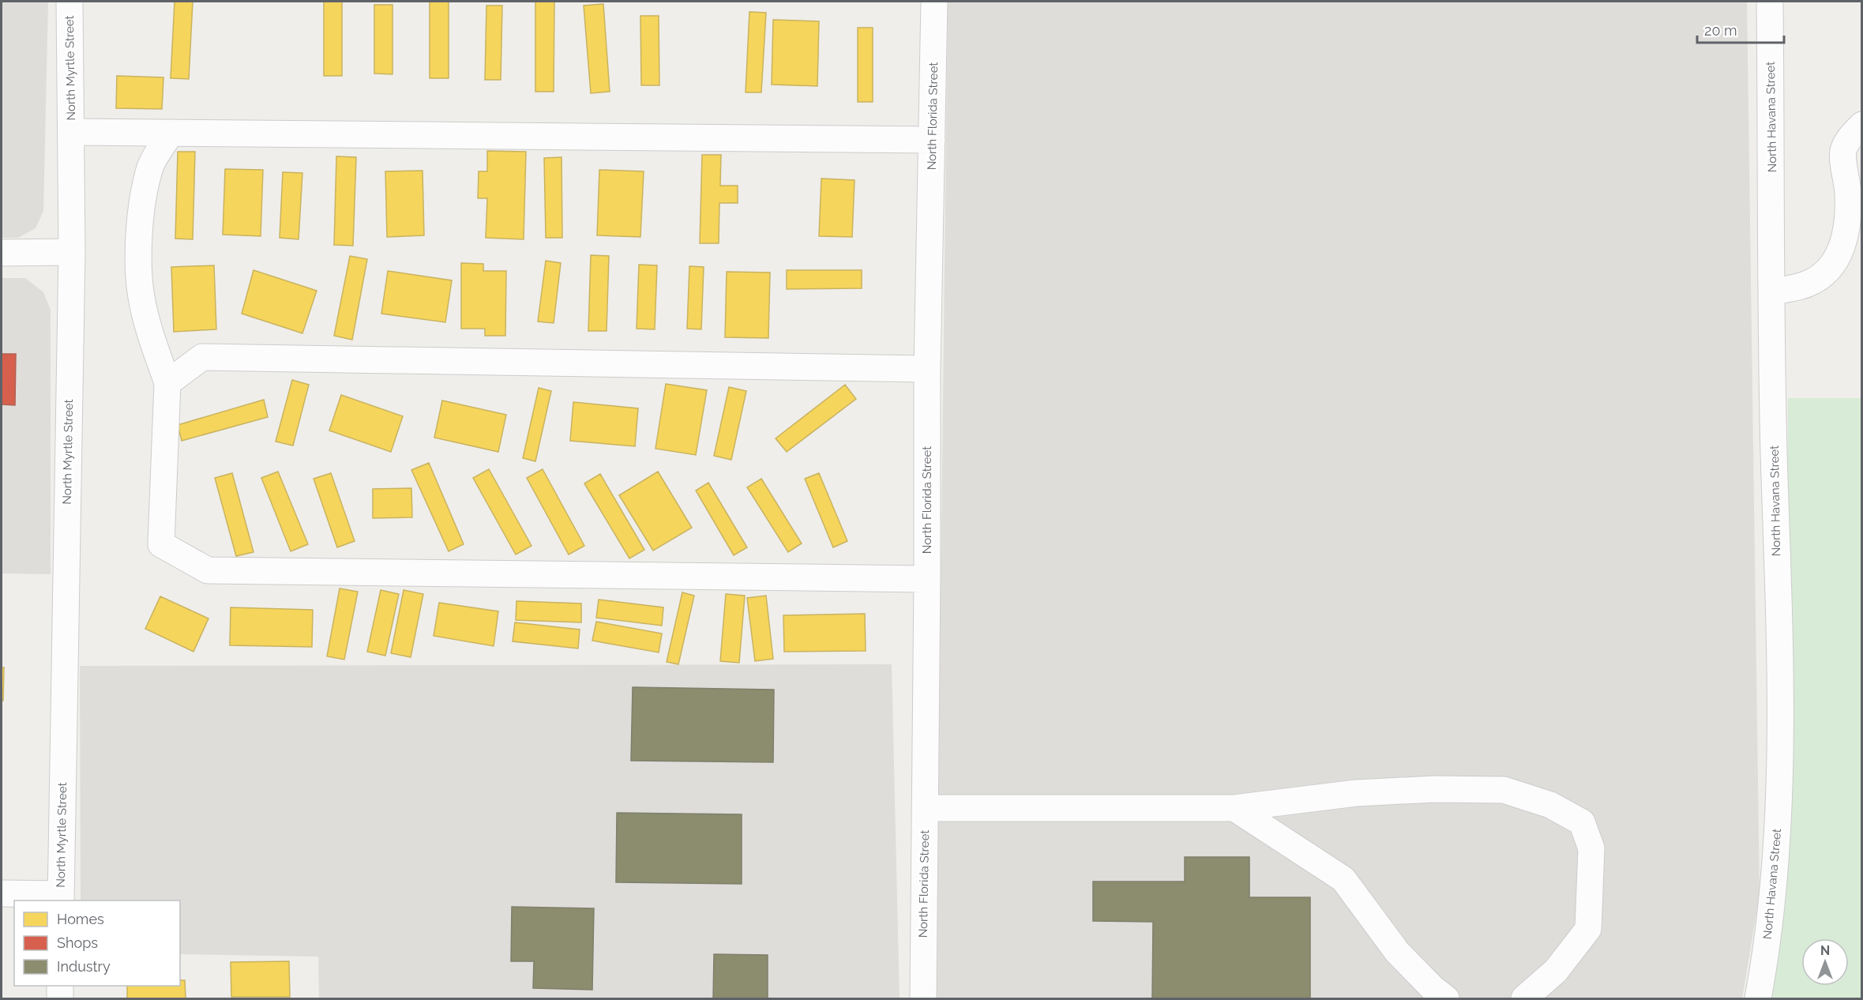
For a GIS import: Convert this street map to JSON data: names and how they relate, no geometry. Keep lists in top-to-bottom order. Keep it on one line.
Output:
{"streets":{"street":["North Myrtle Street","North Florida Street","North Havana Street"]},"legend":["Homes","Shops","Industry"],"scale_bar":"20 m","north":"top"}
